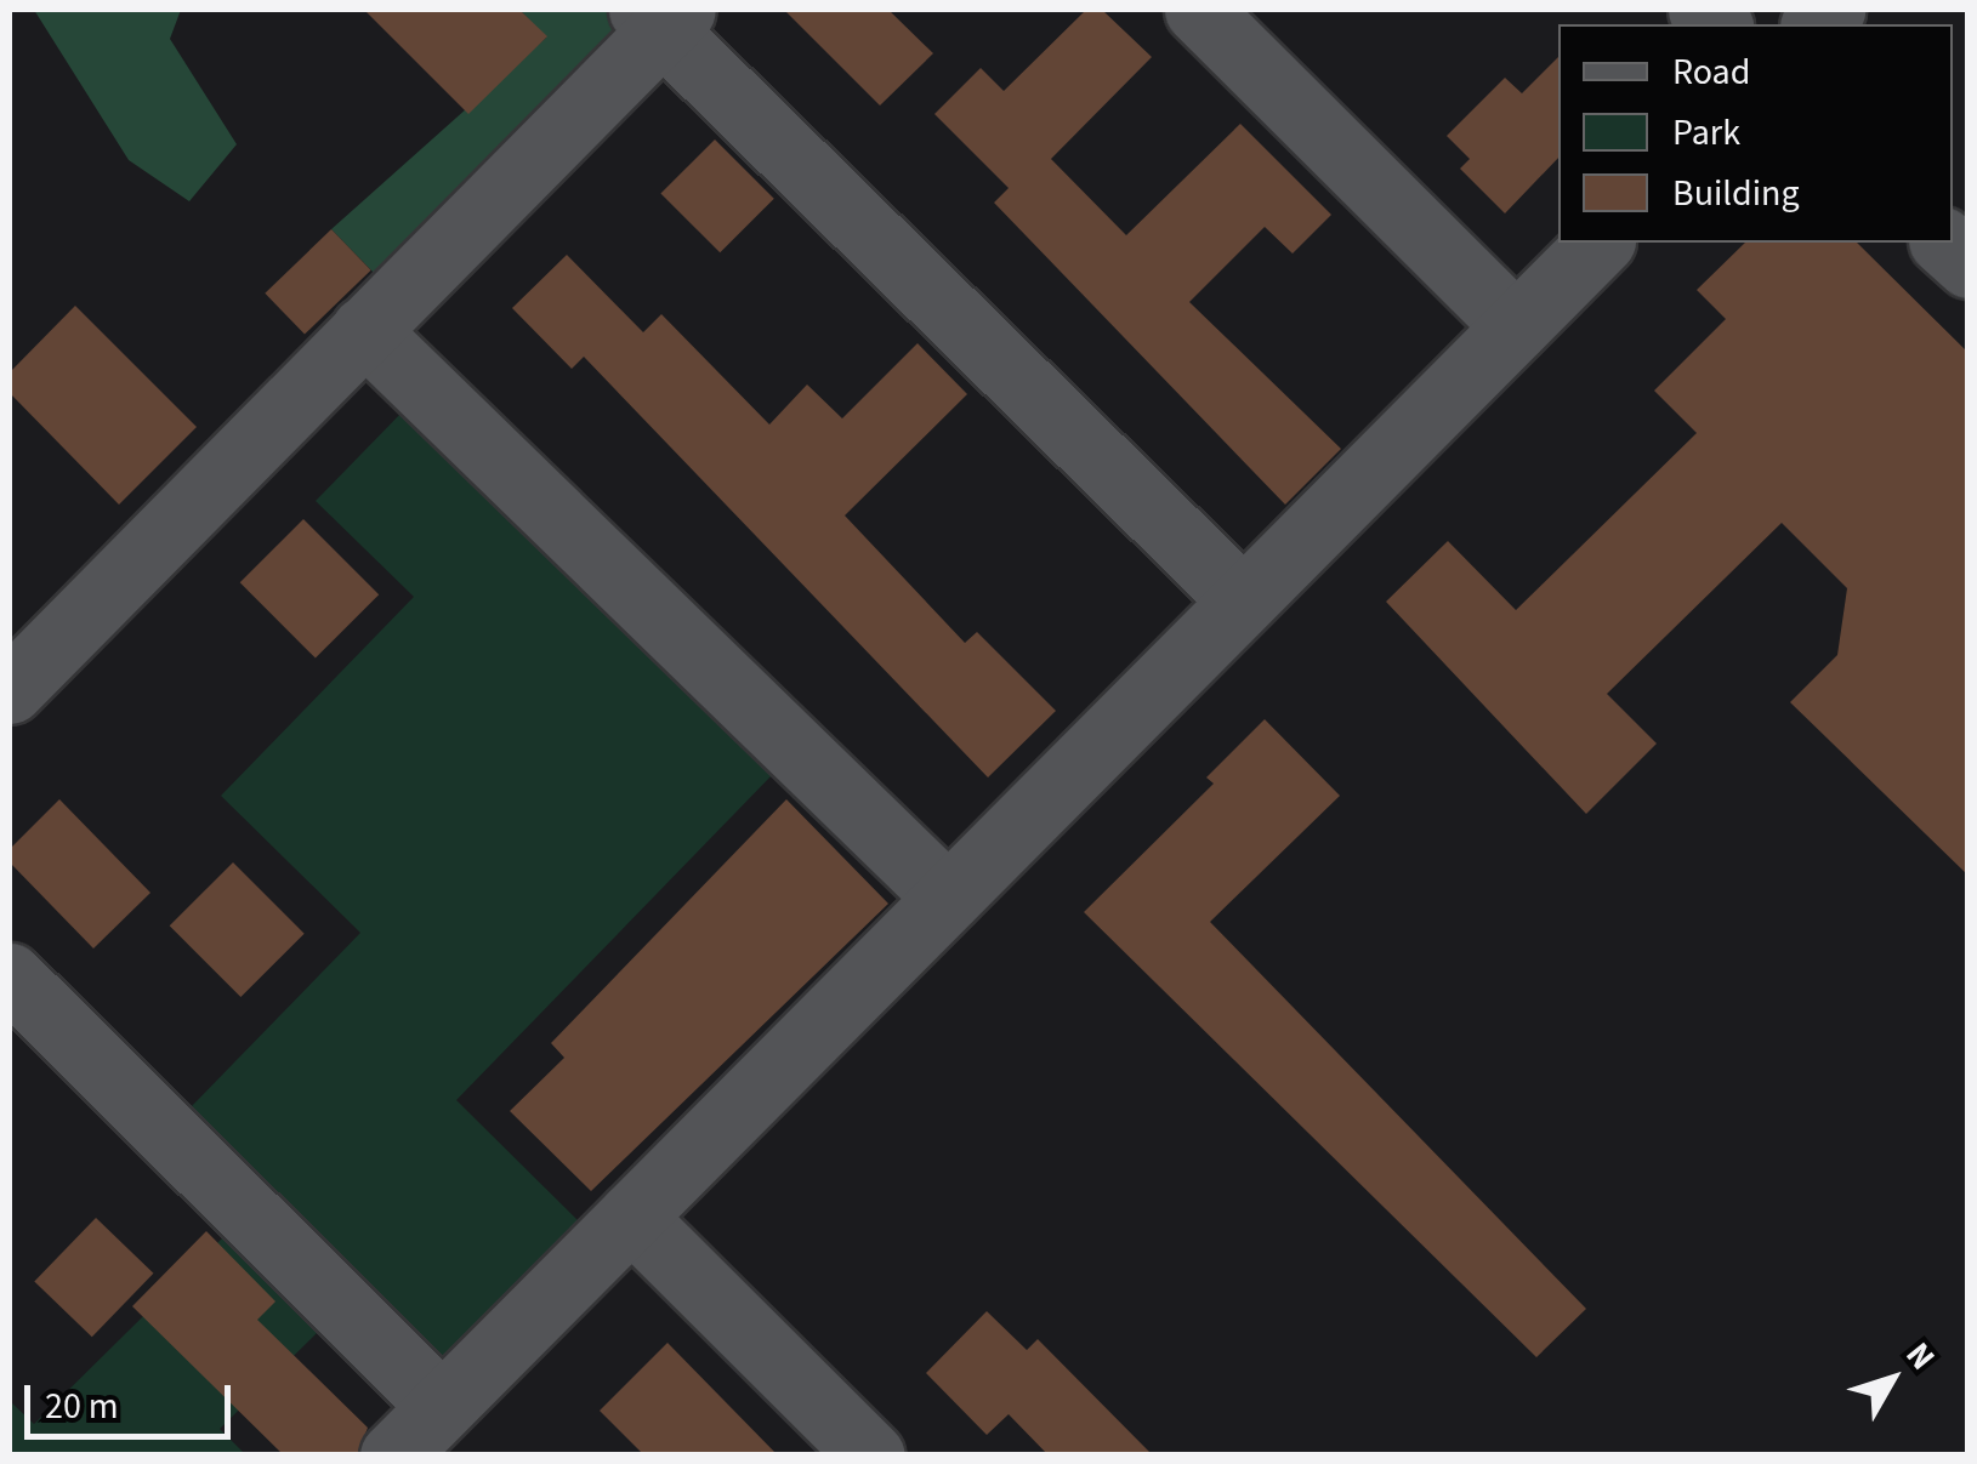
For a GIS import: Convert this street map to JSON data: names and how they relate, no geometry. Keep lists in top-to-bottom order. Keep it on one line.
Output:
{"legend":["Road","Park","Building"],"scale_bar":"20 m","north":"top right"}
